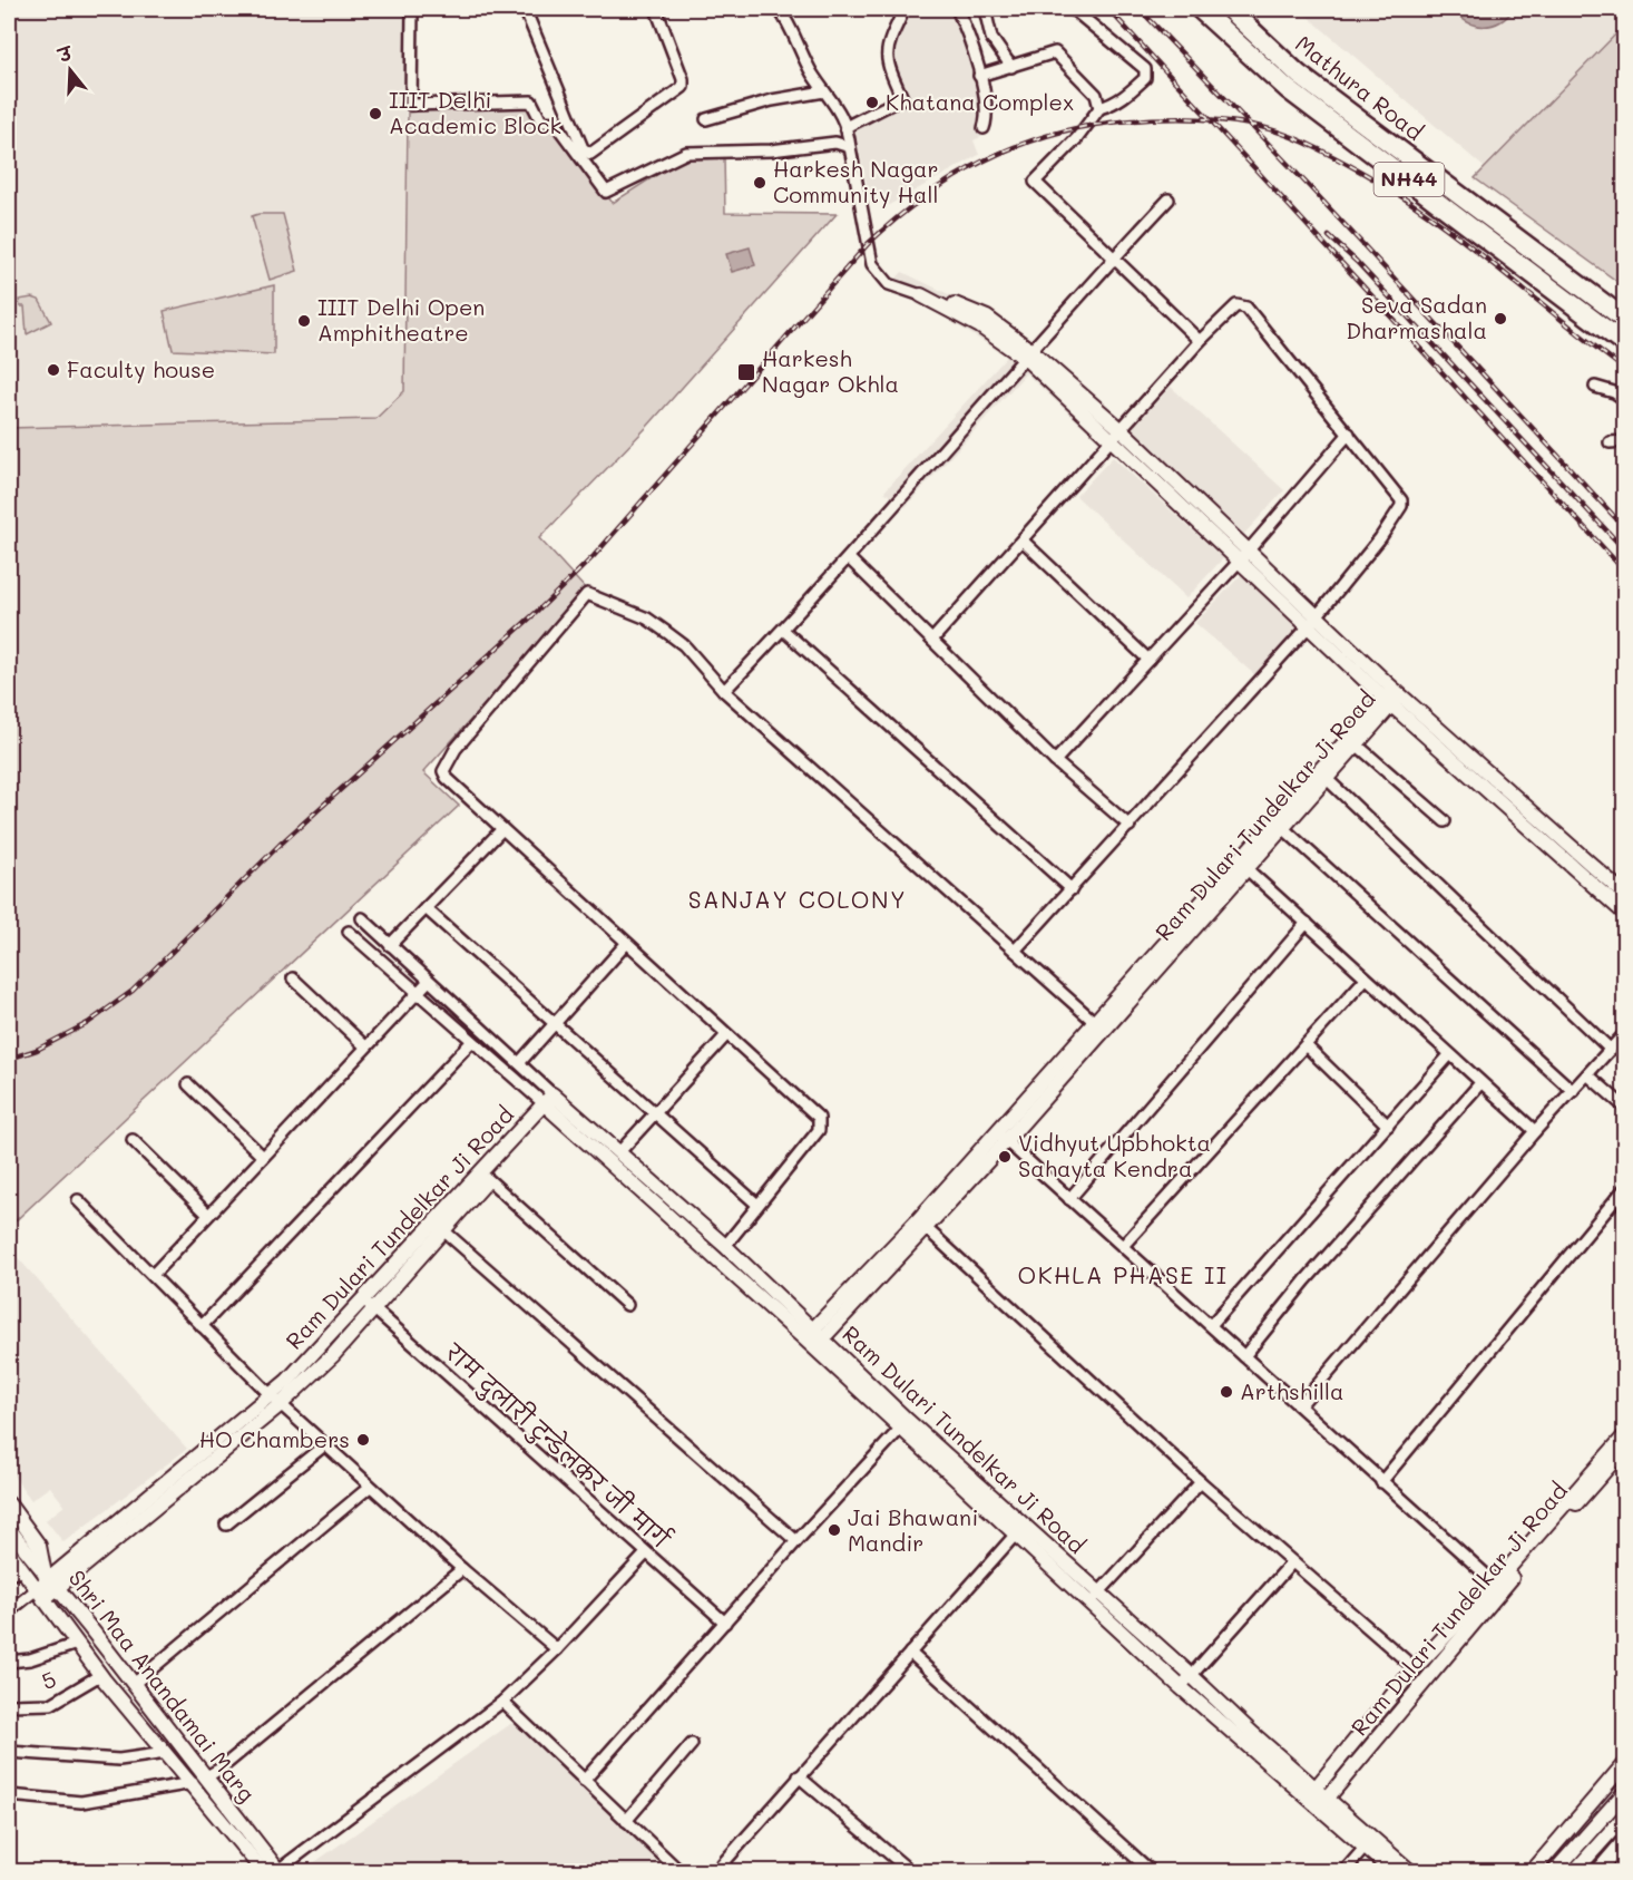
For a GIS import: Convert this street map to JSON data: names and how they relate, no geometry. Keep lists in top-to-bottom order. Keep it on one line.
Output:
{"streets":{"highway":["Mathura Road","NH44"],"street":["Ram Dulari Tundelkar Ji Road","राम दुलारी टुन्डेलकर जी मार्ग","5","Shri Maa Anandamai Marg"]},"crossings":[["Ram Dulari Tundelkar Ji Road","राम दुलारी टुन्डेलकर जी मार्ग"],["Ram Dulari Tundelkar Ji Road","Shri Maa Anandamai Marg"],["5","Shri Maa Anandamai Marg"]],"districts":["SANJAY COLONY","OKHLA PHASE II"],"places":{"other":["Khatana Complex","IIIT Delhi Academic Block","Harkesh Nagar Community Hall","Seva Sadan Dharmashala","IIIT Delhi Open Amphitheatre","Faculty house","Vidhyut Upbhokta Sahayta Kendra","Arthshilla","HO Chambers","Jai Bhawani Mandir"],"transit":["Harkesh Nagar Okhla"]},"north":"top"}
